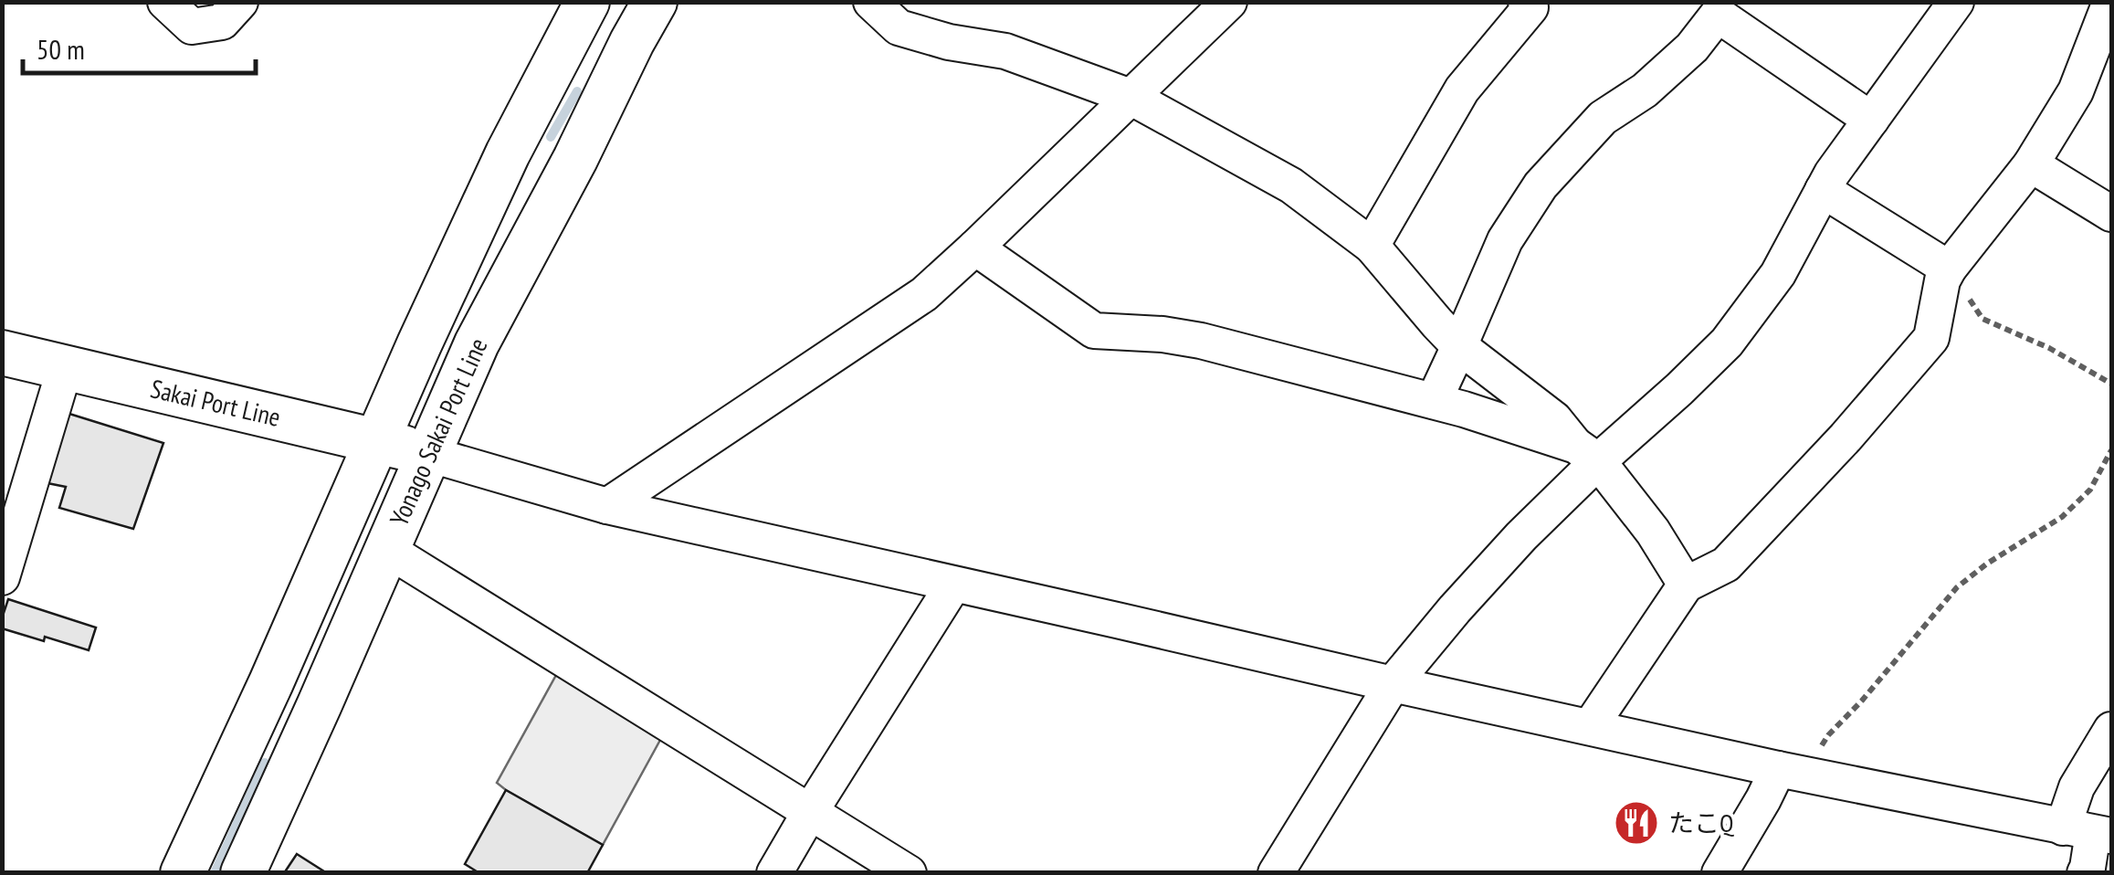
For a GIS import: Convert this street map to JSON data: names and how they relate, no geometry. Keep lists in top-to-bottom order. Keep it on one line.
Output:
{"streets":{"main road":["Sakai Port Line","Yonago Sakai Port Line"]},"crossings":[["Sakai Port Line","Yonago Sakai Port Line"]],"places":{"restaurant":["たこQ"]},"scale_bar":"50 m"}
